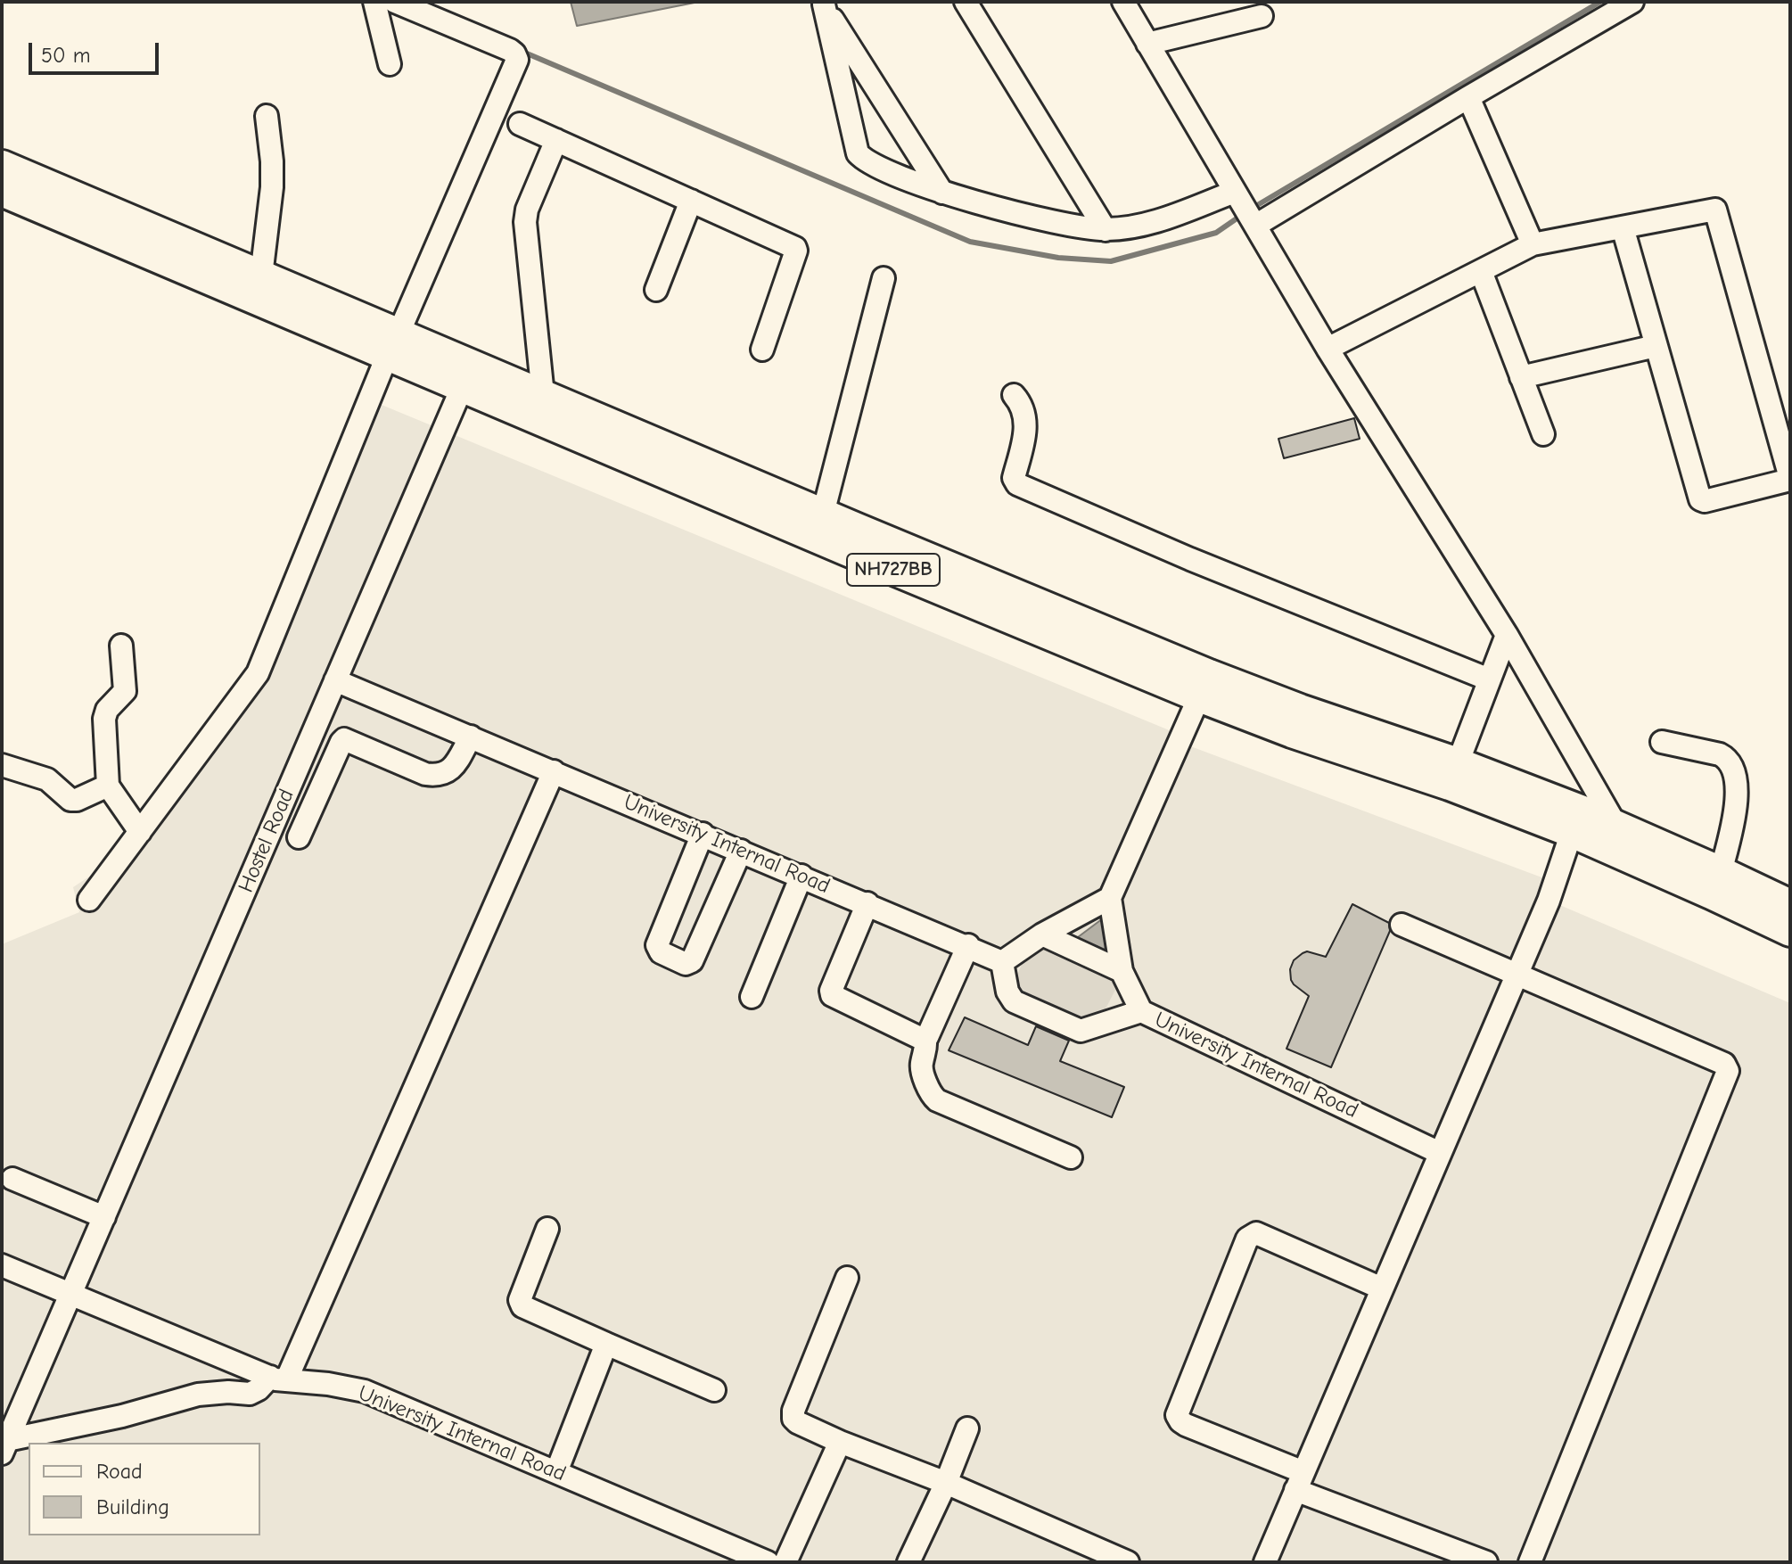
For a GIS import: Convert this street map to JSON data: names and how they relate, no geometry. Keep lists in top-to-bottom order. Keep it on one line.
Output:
{"streets":{"highway":["NH727BB"],"street":["Hostel Road","University Internal Road"]},"crossings":[["NH727BB","Hostel Road"],["Hostel Road","University Internal Road"]],"legend":["Road","Building"],"scale_bar":"50 m"}
